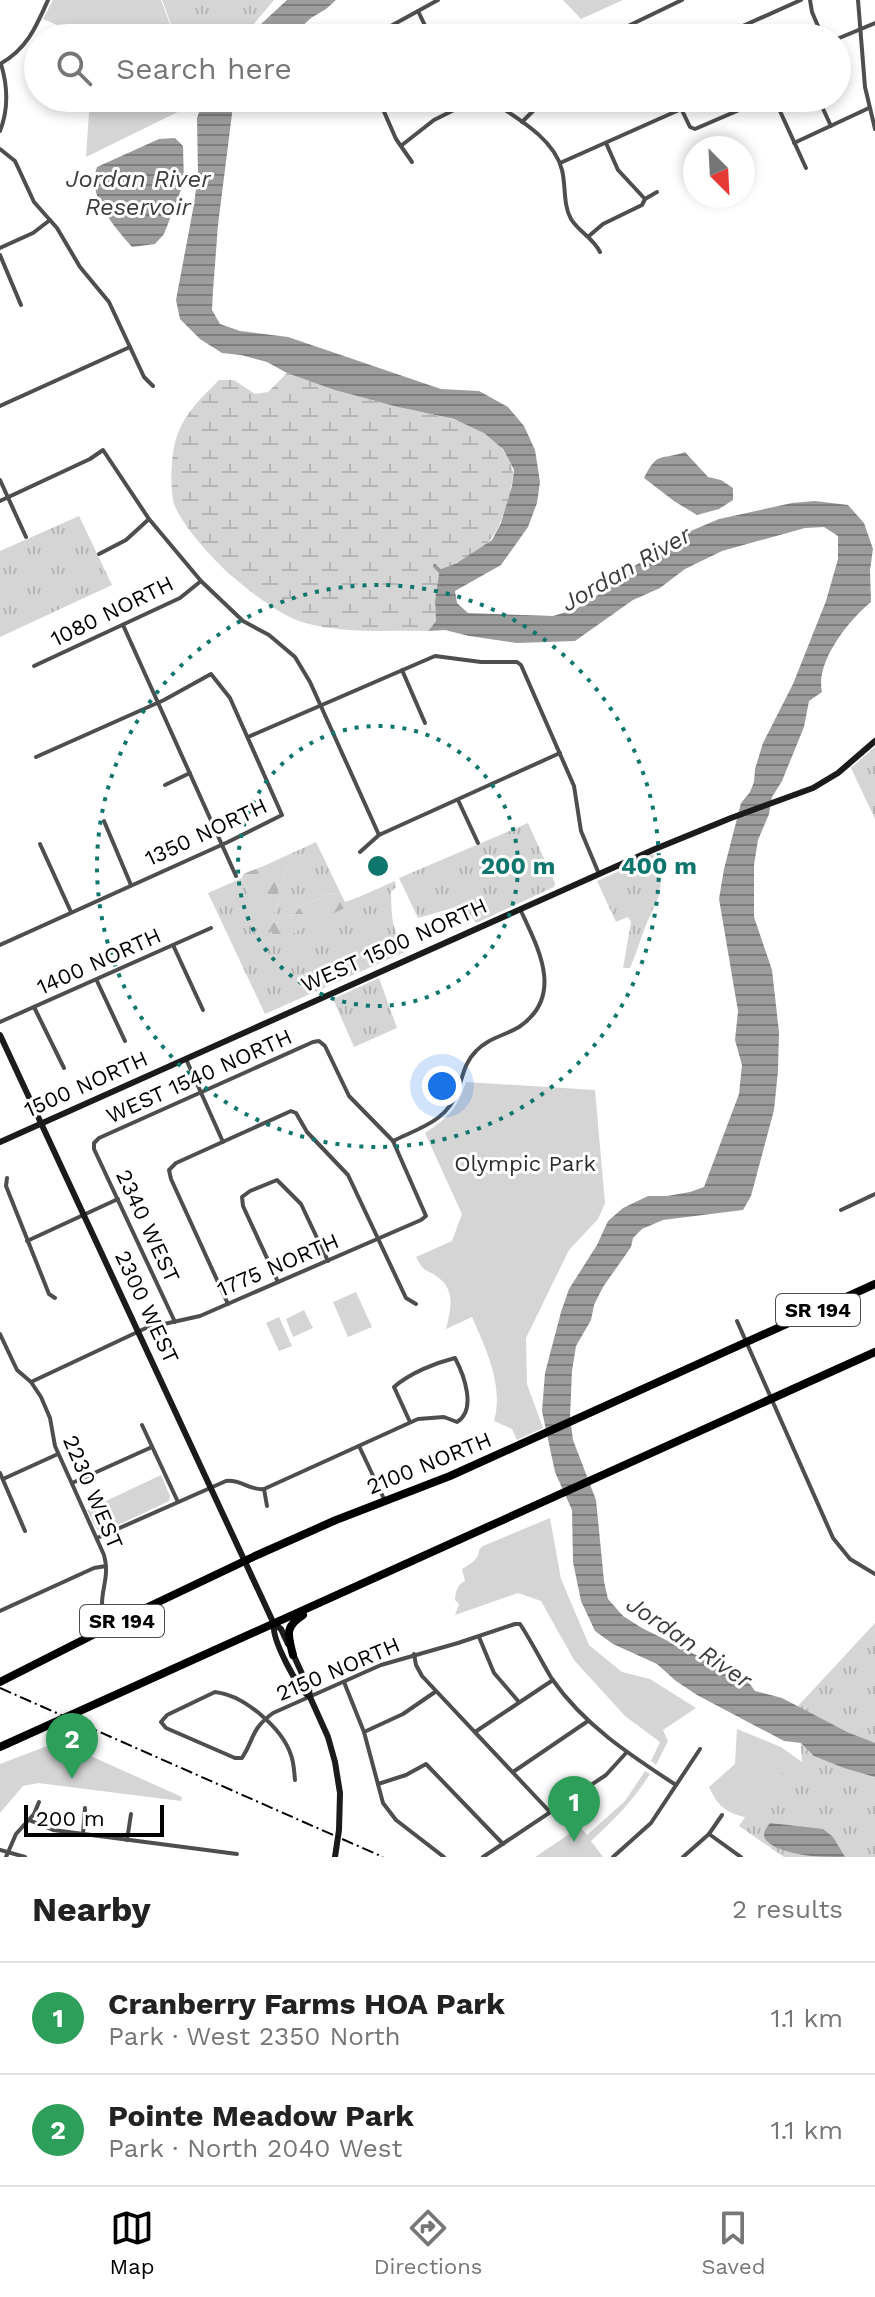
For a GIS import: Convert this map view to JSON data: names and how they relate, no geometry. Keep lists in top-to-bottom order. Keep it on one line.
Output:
{"streets":{"highway":["SR 194","2100 NORTH"],"main road":["WEST 1500 NORTH","1500 NORTH","2300 WEST"],"street":["1080 NORTH","1350 NORTH","1400 NORTH","WEST 1540 NORTH","2340 WEST","1775 NORTH","2230 WEST","2150 NORTH"]},"crossings":[["WEST 1500 NORTH","1500 NORTH"],["WEST 1540 NORTH","2340 WEST"],["WEST 1540 NORTH","1775 NORTH"],["1500 NORTH","2300 WEST"],["2340 WEST","1775 NORTH"],["1775 NORTH","2300 WEST"],["1775 NORTH","2230 WEST"],["2300 WEST","SR 194"],["2300 WEST","2100 NORTH"],["2100 NORTH","2230 WEST"]],"water":["Jordan River Reservoir","Jordan River"],"parks":["Olympic Park"],"scale_bar":"200 m","north":"bottom right","page":{"search":"Search here","pins":["2","1"],"scale":"200 m","heading":["Nearby","2 results"],"list":[{"mark":"1","name":"Cranberry Farms HOA Park","note":"Park · West 2350 North","value":"1.1 km"},{"mark":"2","name":"Pointe Meadow Park","note":"Park · North 2040 West","value":"1.1 km"}],"nav":["Map","Directions","Saved"]},"rings":["200 m","400 m"]}
